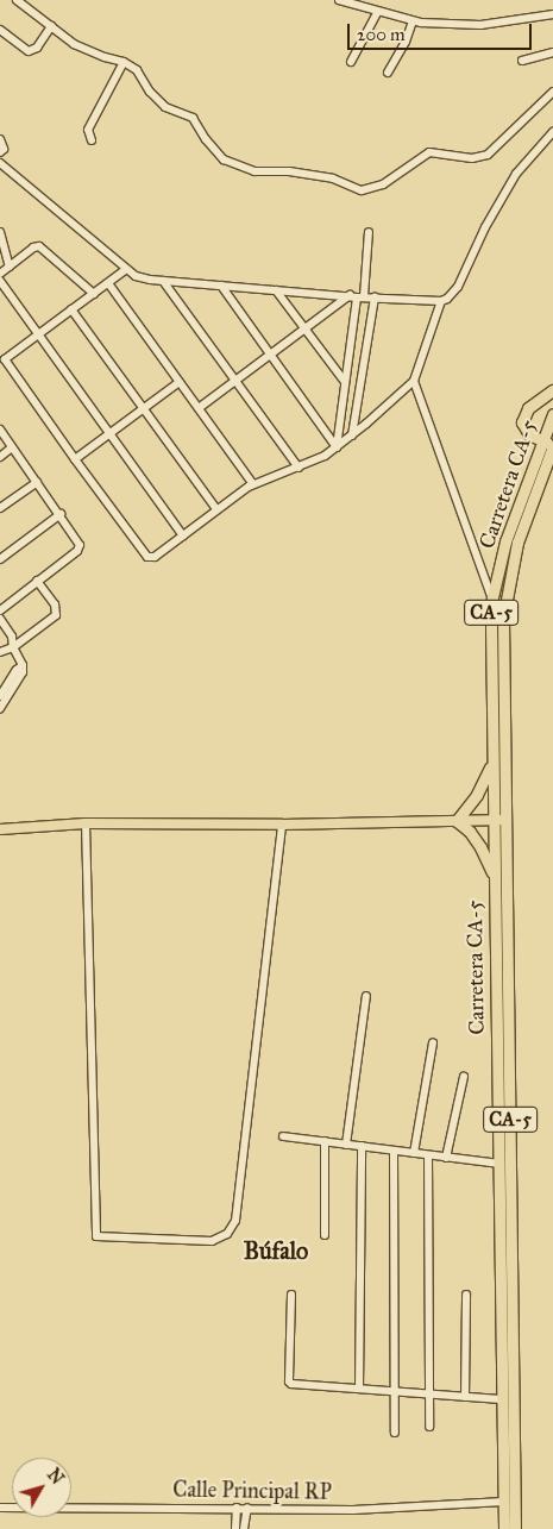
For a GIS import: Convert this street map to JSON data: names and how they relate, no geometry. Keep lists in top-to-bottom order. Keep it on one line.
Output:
{"streets":{"highway":["Carretera CA-5","CA-5"],"street":["Calle Principal RP"]},"crossings":[["Carretera CA-5","Calle Principal RP"]],"districts":["Búfalo"],"scale_bar":"200 m","north":"top right"}
